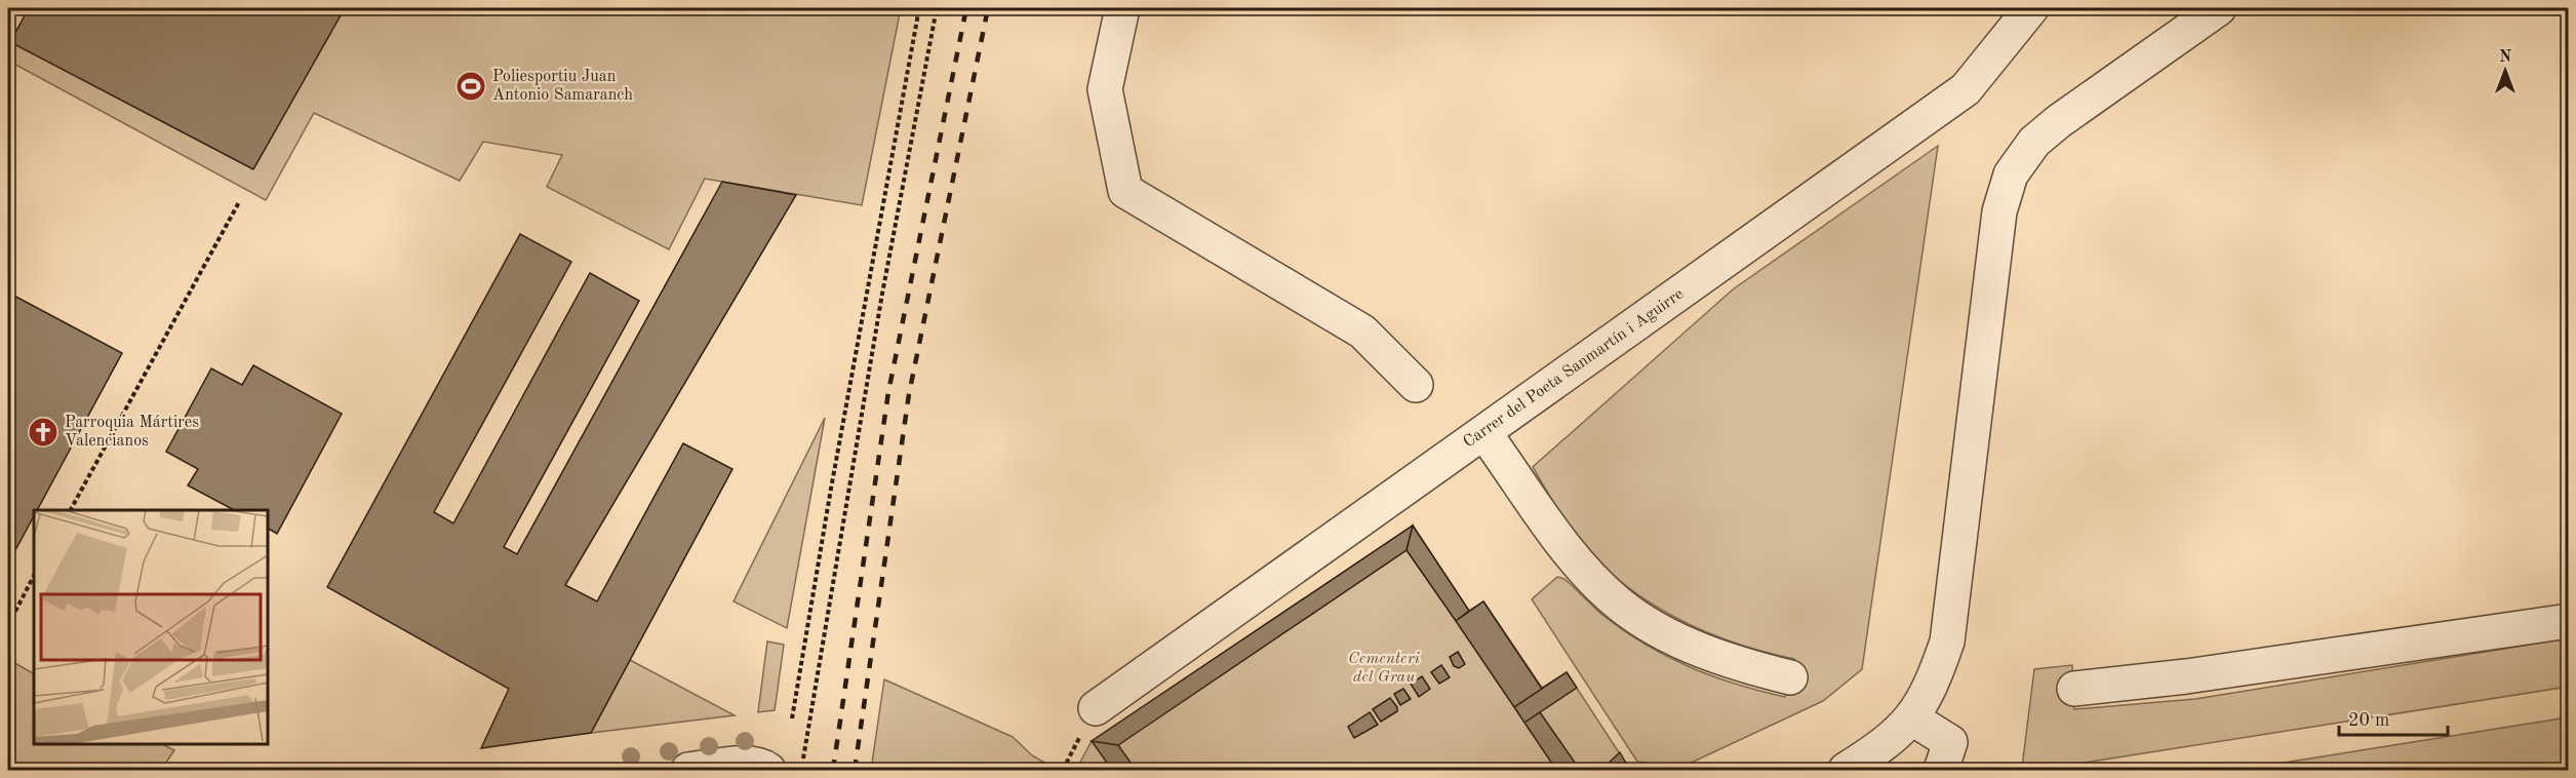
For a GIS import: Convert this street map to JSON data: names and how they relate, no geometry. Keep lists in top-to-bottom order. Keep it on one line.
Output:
{"streets":{"street":["Carrer del Poeta Sanmartín i Aguirre"]},"parks":["Cementeri del Grau"],"places":{"sports":["Poliesportiu Juan Antonio Samaranch"],"church":["Parroquia Mártires Valencianos"]},"scale_bar":"20 m","north":"top"}
